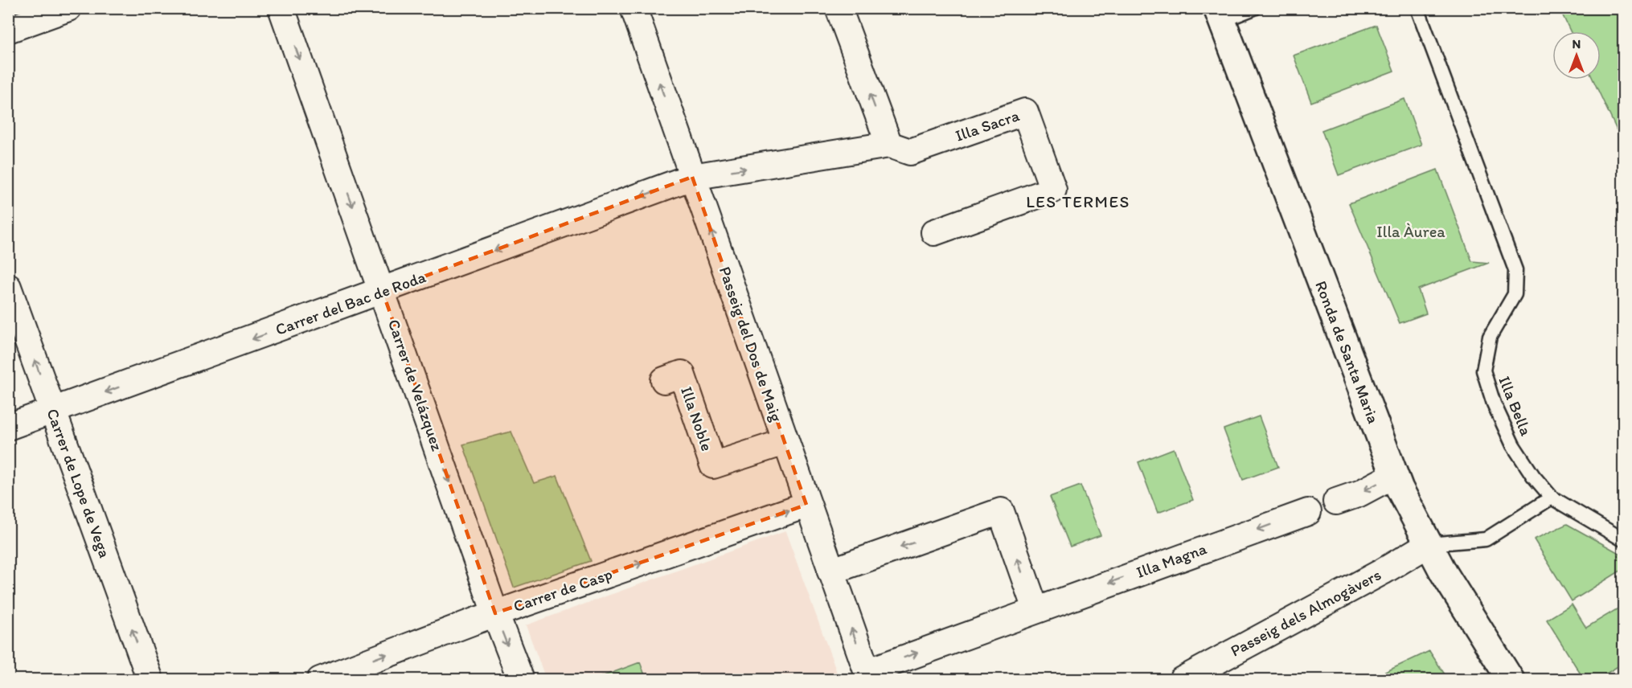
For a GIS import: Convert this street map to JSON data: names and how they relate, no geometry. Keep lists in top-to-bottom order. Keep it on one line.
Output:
{"streets":{"street":["Illa Sacra","Carrer del Bac de Roda","Passeig del Dos de Maig","Ronda de Santa Maria","Carrer de Velázquez","Illa Noble","Carrer de Lope de Vega","Illa Magna","Carrer de Casp","Passeig dels Almogàvers"],"lane":["Illa Bella"]},"crossings":[["Illa Sacra","Carrer del Bac de Roda"],["Illa Sacra","Passeig del Dos de Maig"],["Carrer del Bac de Roda","Passeig del Dos de Maig"],["Carrer del Bac de Roda","Carrer de Velázquez"],["Carrer del Bac de Roda","Carrer de Lope de Vega"],["Passeig del Dos de Maig","Illa Noble"],["Passeig del Dos de Maig","Illa Magna"],["Passeig del Dos de Maig","Carrer de Casp"],["Ronda de Santa Maria","Passeig dels Almogàvers"],["Carrer de Velázquez","Carrer de Casp"]],"one_way":["Illa Sacra","Carrer del Bac de Roda","Passeig del Dos de Maig","Carrer de Velázquez","Carrer de Lope de Vega","Carrer de Casp"],"districts":["LES TERMES"],"parks":["Illa Àurea"],"north":"top"}
